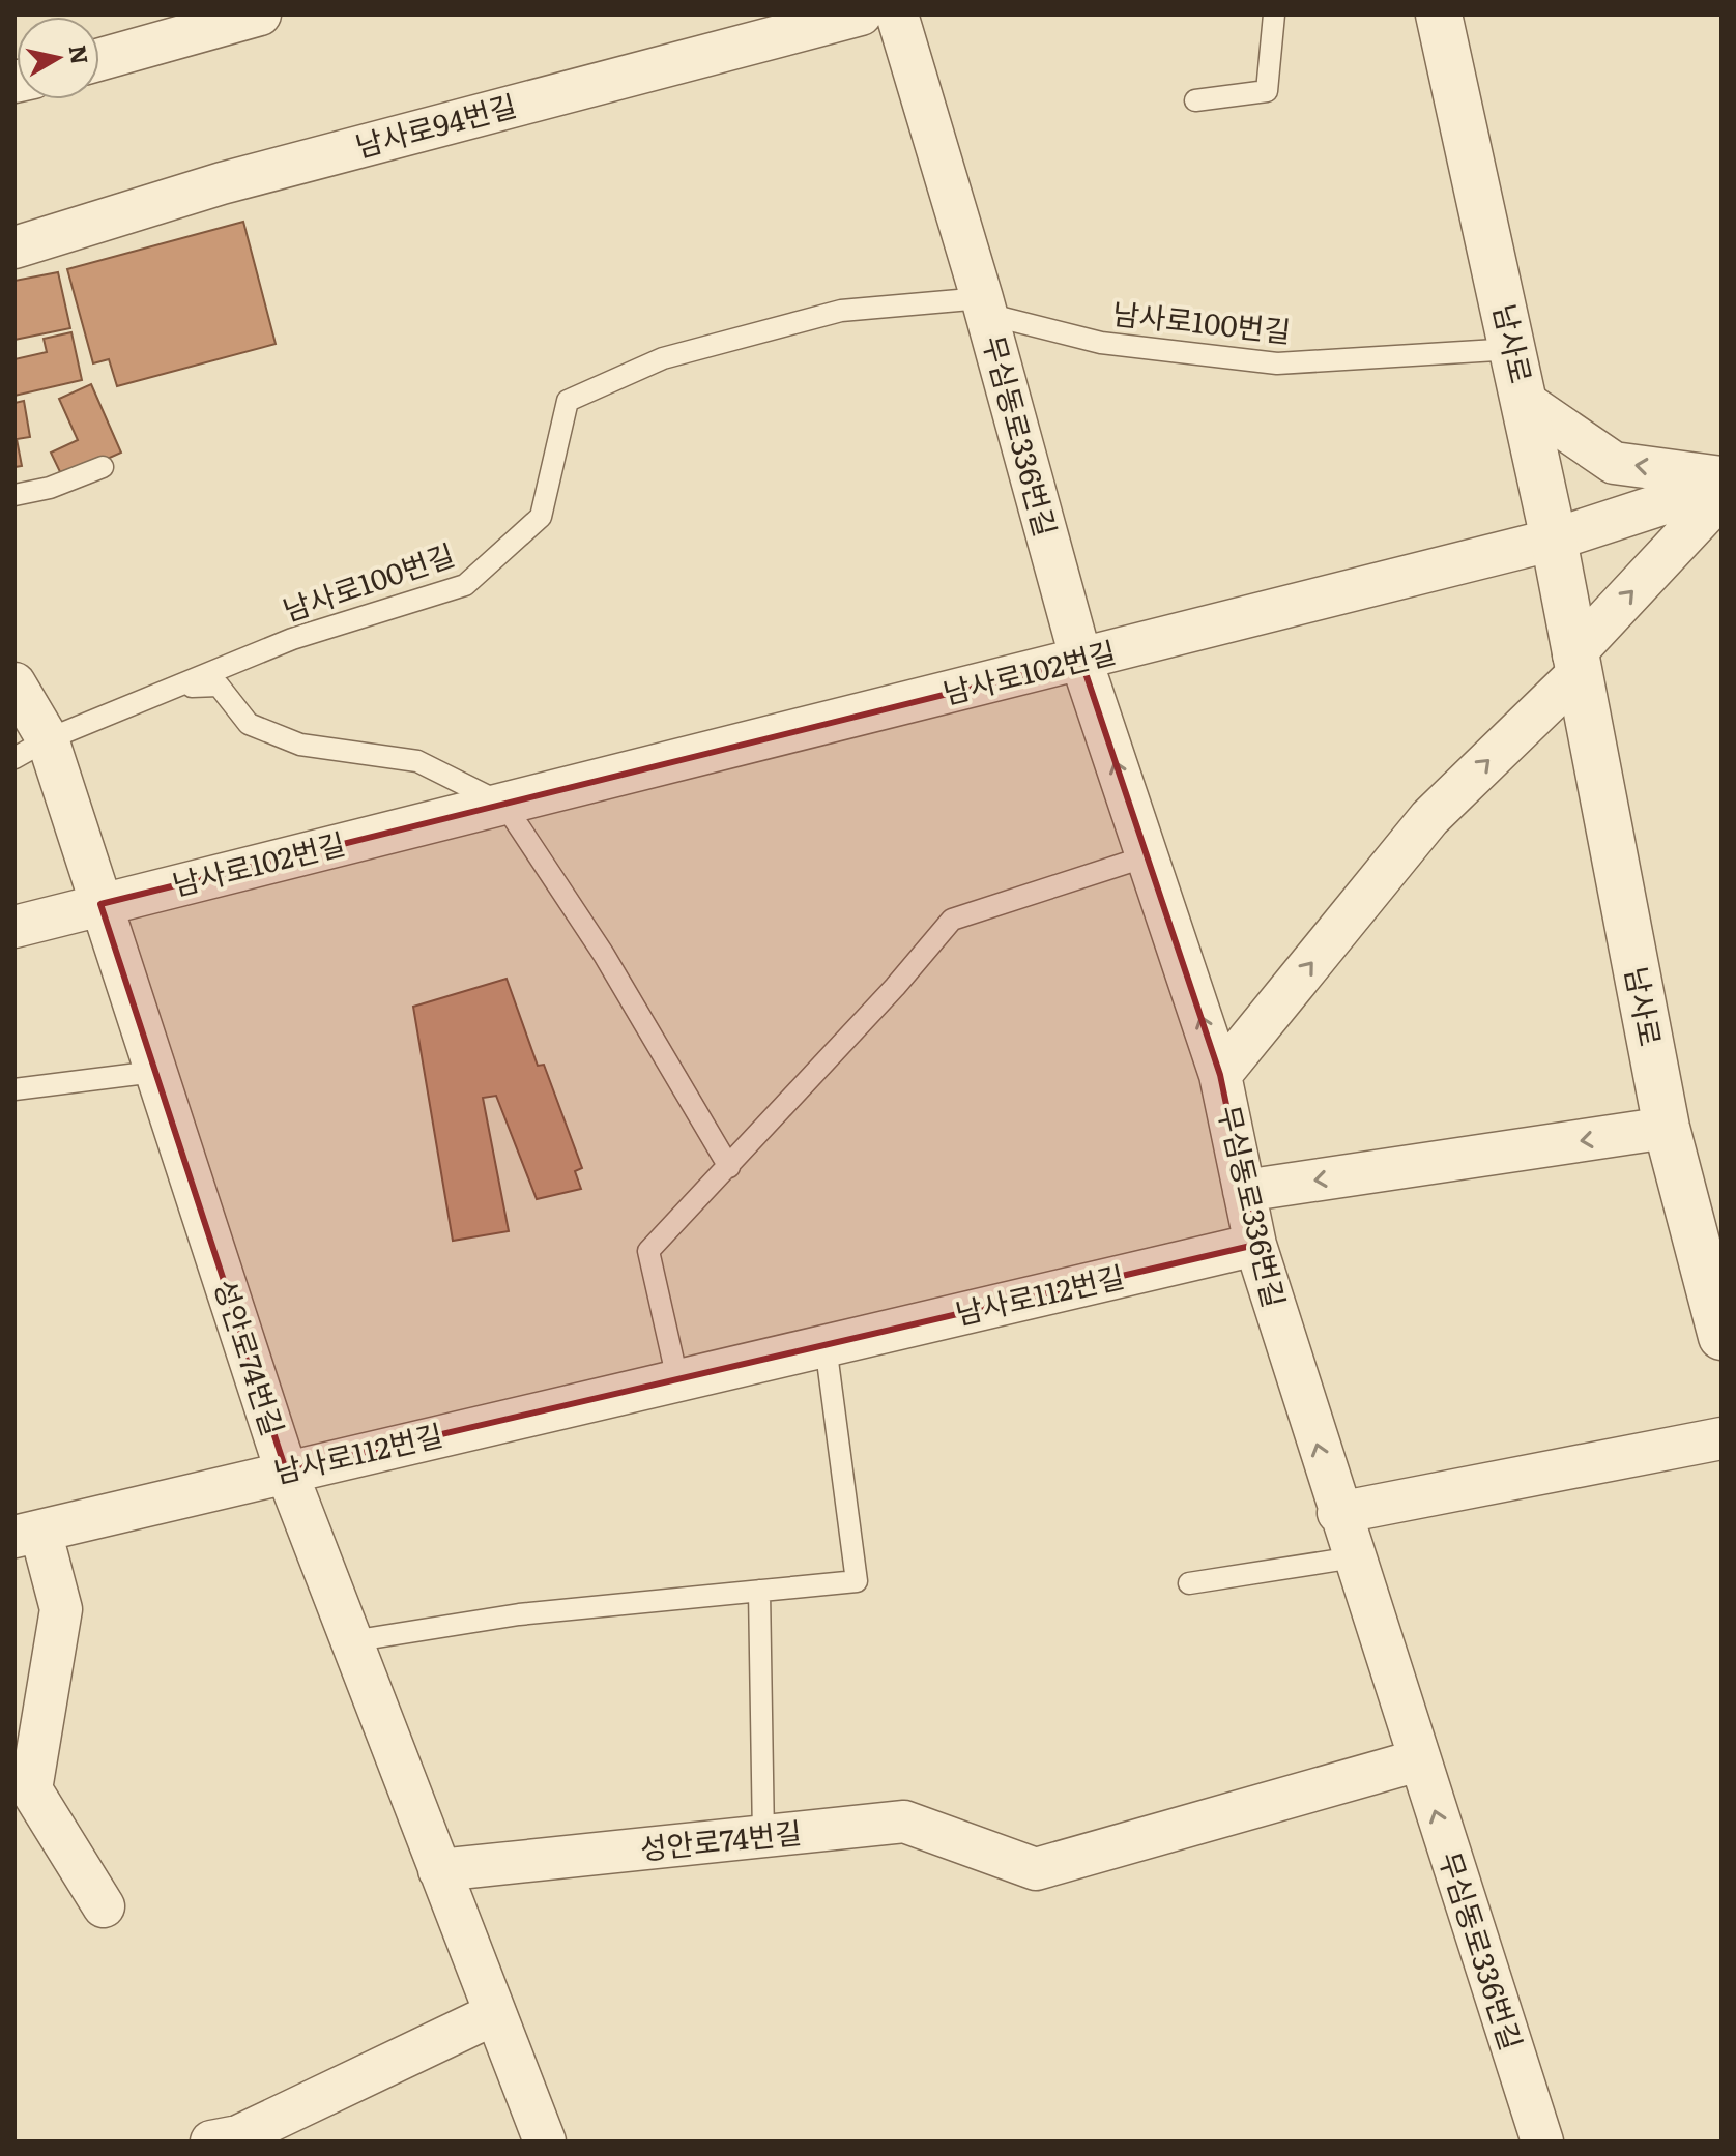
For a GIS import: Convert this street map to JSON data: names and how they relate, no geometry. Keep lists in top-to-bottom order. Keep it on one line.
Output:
{"streets":{"street":["남사로94번길","남사로","무심동로336번길","남사로102번길","남사로112번길","성안로74번길"],"lane":["남사로100번길"]},"crossings":[["남사로100번길","남사로"],["남사로100번길","무심동로336번길"],["남사로100번길","성안로74번길"],["남사로","남사로102번길"],["무심동로336번길","남사로102번길"],["무심동로336번길","남사로112번길"],["무심동로336번길","성안로74번길"],["남사로102번길","성안로74번길"],["남사로112번길","성안로74번길"]],"one_way":["무심동로336번길"],"north":"right"}
